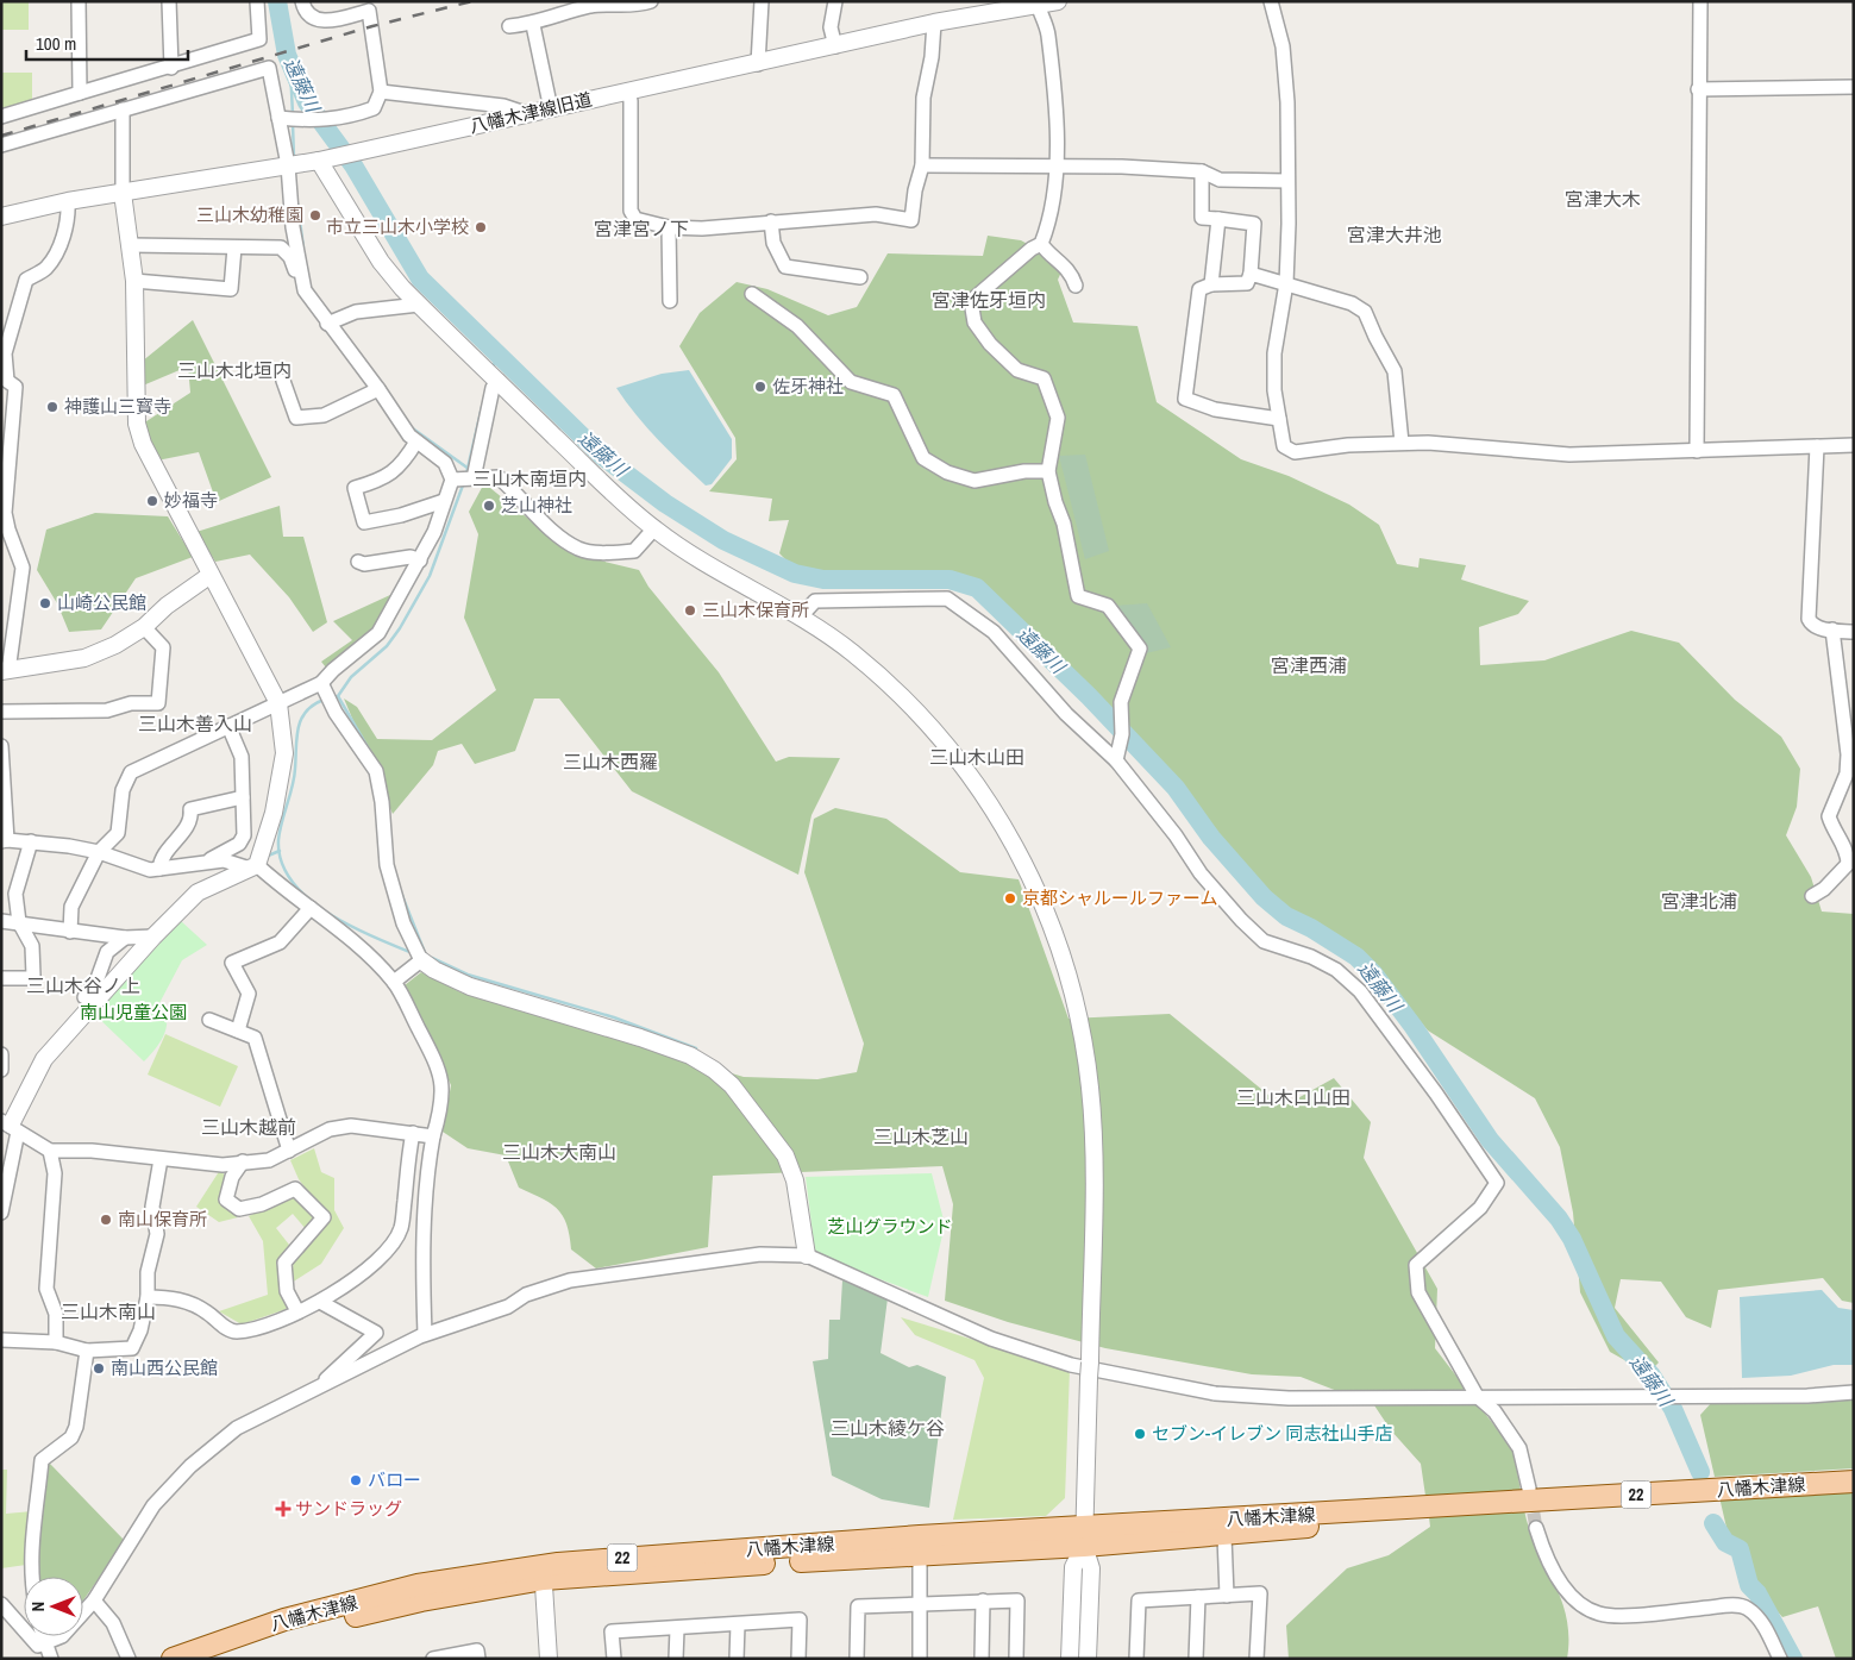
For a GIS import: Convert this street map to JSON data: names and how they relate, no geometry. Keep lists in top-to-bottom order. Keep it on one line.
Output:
{"streets":{"main road":["八幡木津線","22"],"street":["八幡木津線旧道"]},"districts":["宮津大木","宮津宮ノ下","宮津大井池","宮津佐牙垣内","三山木北垣内","三山木南垣内","宮津西浦","三山木善入山","三山木山田","三山木西羅","宮津北浦","三山木谷ノ上","三山木口山田","三山木越前","三山木芝山","三山木大南山","三山木南山","三山木綾ケ谷"],"water":["遠藤川"],"parks":["南山児童公園","芝山グラウンド"],"places":{"other":["三山木幼稚園","市立三山木小学校","佐牙神社","神護山三寳寺","妙福寺","芝山神社","山崎公民館","三山木保育所","京都シャルールファーム","南山保育所","南山西公民館","セブン-イレブン 同志社山手店","バロー"],"health":["サンドラッグ"]},"scale_bar":"100 m","north":"left"}
